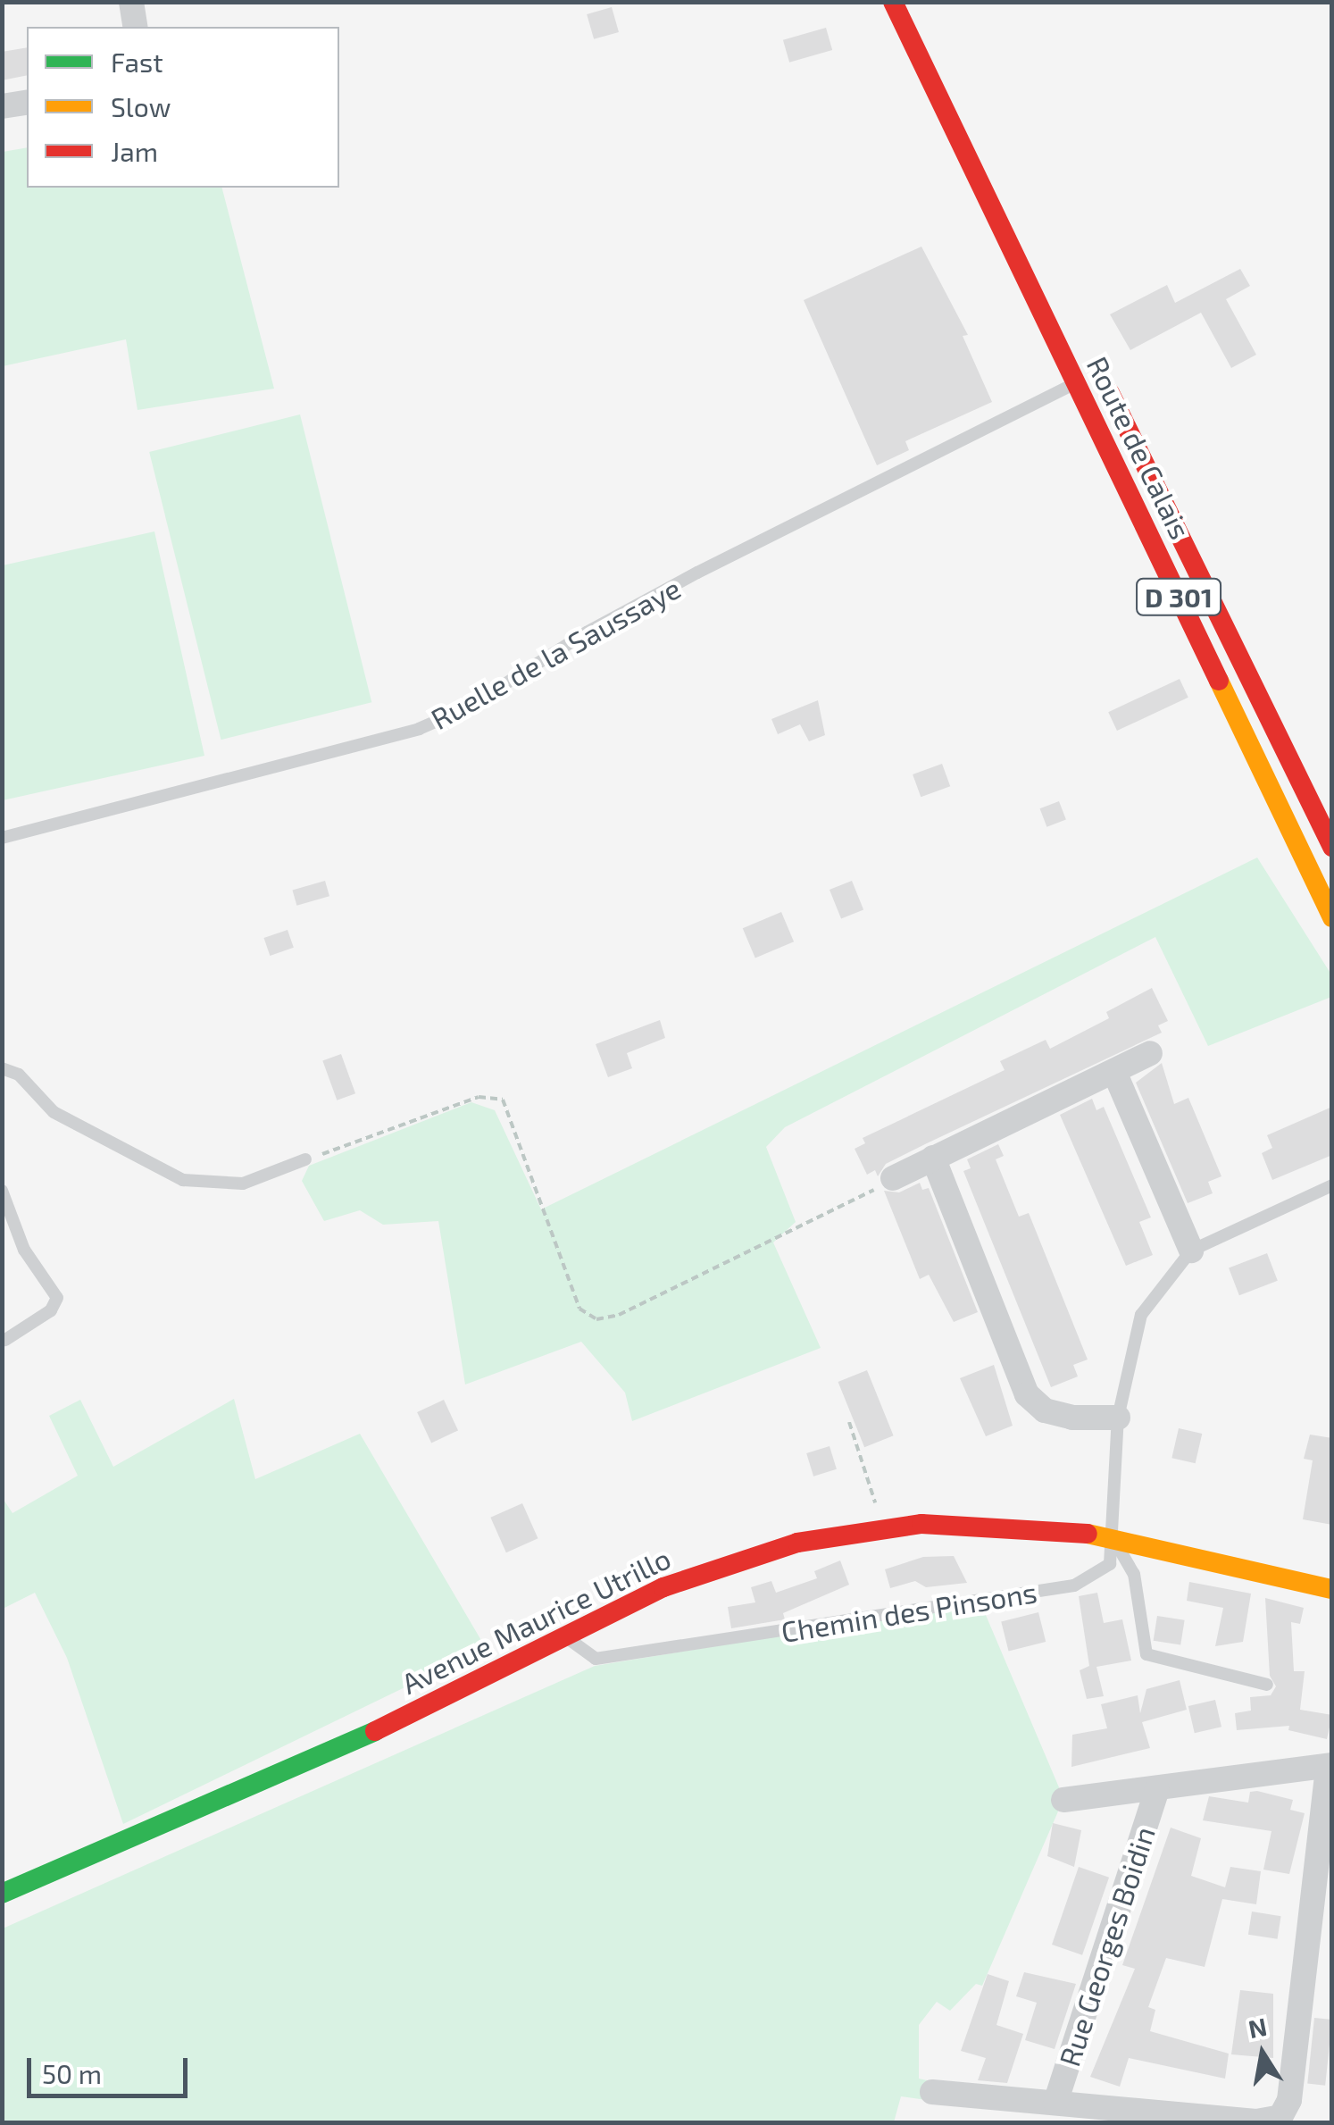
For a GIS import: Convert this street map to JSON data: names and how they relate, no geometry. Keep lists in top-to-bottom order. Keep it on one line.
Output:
{"streets":{"main road":["Route de Calais","D 301","Avenue Maurice Utrillo"],"street":["Rue Georges Boidin"],"lane":["Ruelle de la Saussaye","Chemin des Pinsons"]},"crossings":[["Route de Calais","Ruelle de la Saussaye"],["Chemin des Pinsons","Avenue Maurice Utrillo"]],"legend":["Fast","Slow","Jam"],"scale_bar":"50 m","north":"top"}
